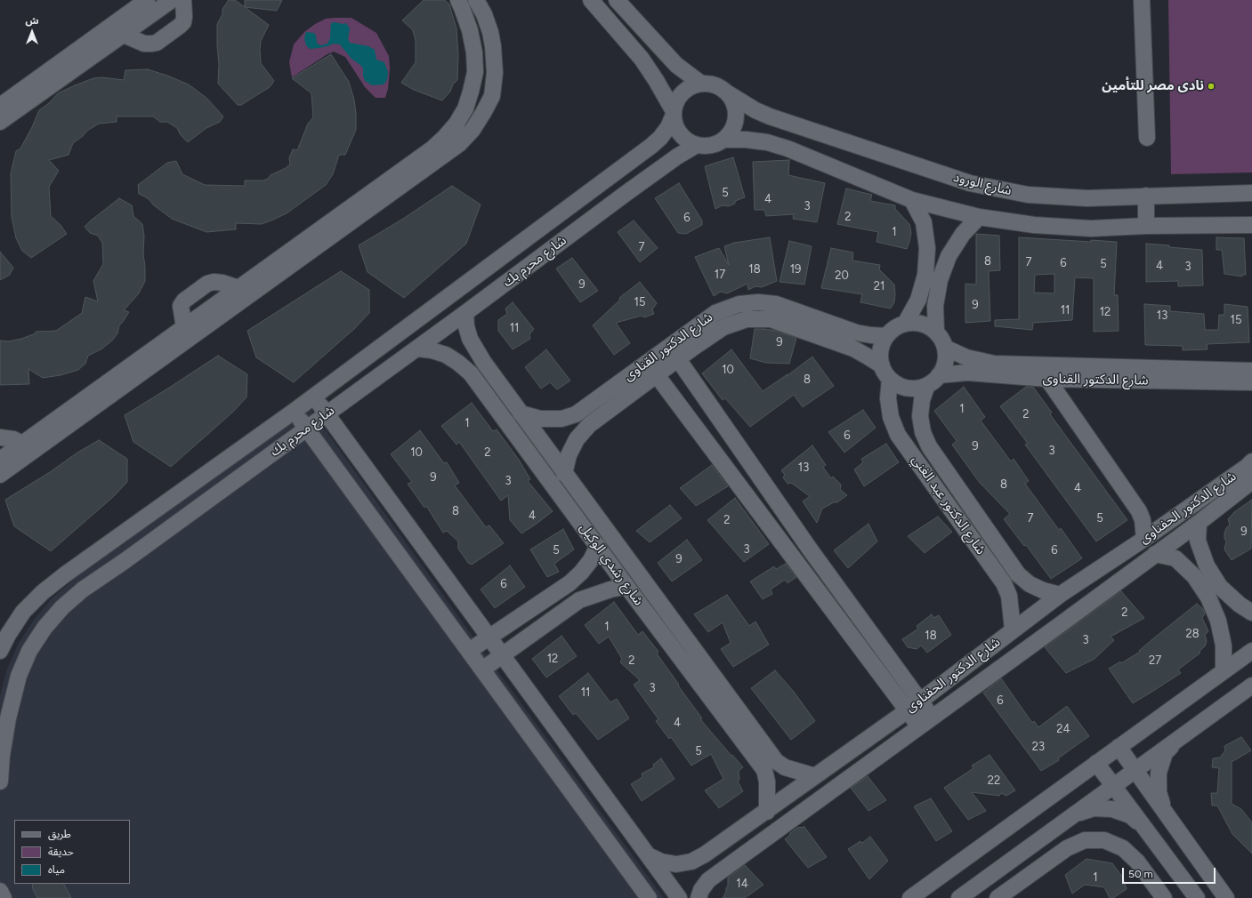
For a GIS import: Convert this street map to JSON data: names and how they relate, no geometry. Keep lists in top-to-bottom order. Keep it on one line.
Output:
{"streets":{"street":["شارع الورود","شارع محرم بك","شارع الدكتور القناوى","شارع الدكتور عبد الغني","شارع الدكتور الحفناوى","شارع رشدي الوكيل"]},"crossings":[["شارع الورود","شارع محرم بك"],["شارع محرم بك","شارع رشدي الوكيل"],["شارع الدكتور القناوى","شارع الدكتور عبد الغني"],["شارع الدكتور القناوى","شارع رشدي الوكيل"],["شارع الدكتور عبد الغني","شارع الدكتور الحفناوى"],["شارع الدكتور الحفناوى","شارع رشدي الوكيل"]],"places":["نادى مصر للتأمين"],"house_numbers":["5","4","3","2","6","1","7","8","7","6","5","4","3","18","19","17","20","9","21","15","9","11","12","13","15","11","9","10","8","1","2","1","6","9","3","10","2","13","9","3","8","4","8","4","7","5","2","9","3","5","6","9","6","2","1","28","18","3","12","2","27","3","11","6","4","24","23","5","22","1","14"],"legend":["طريق","حديقة","مياه"],"scale_bar":"50 m","north":"top"}
